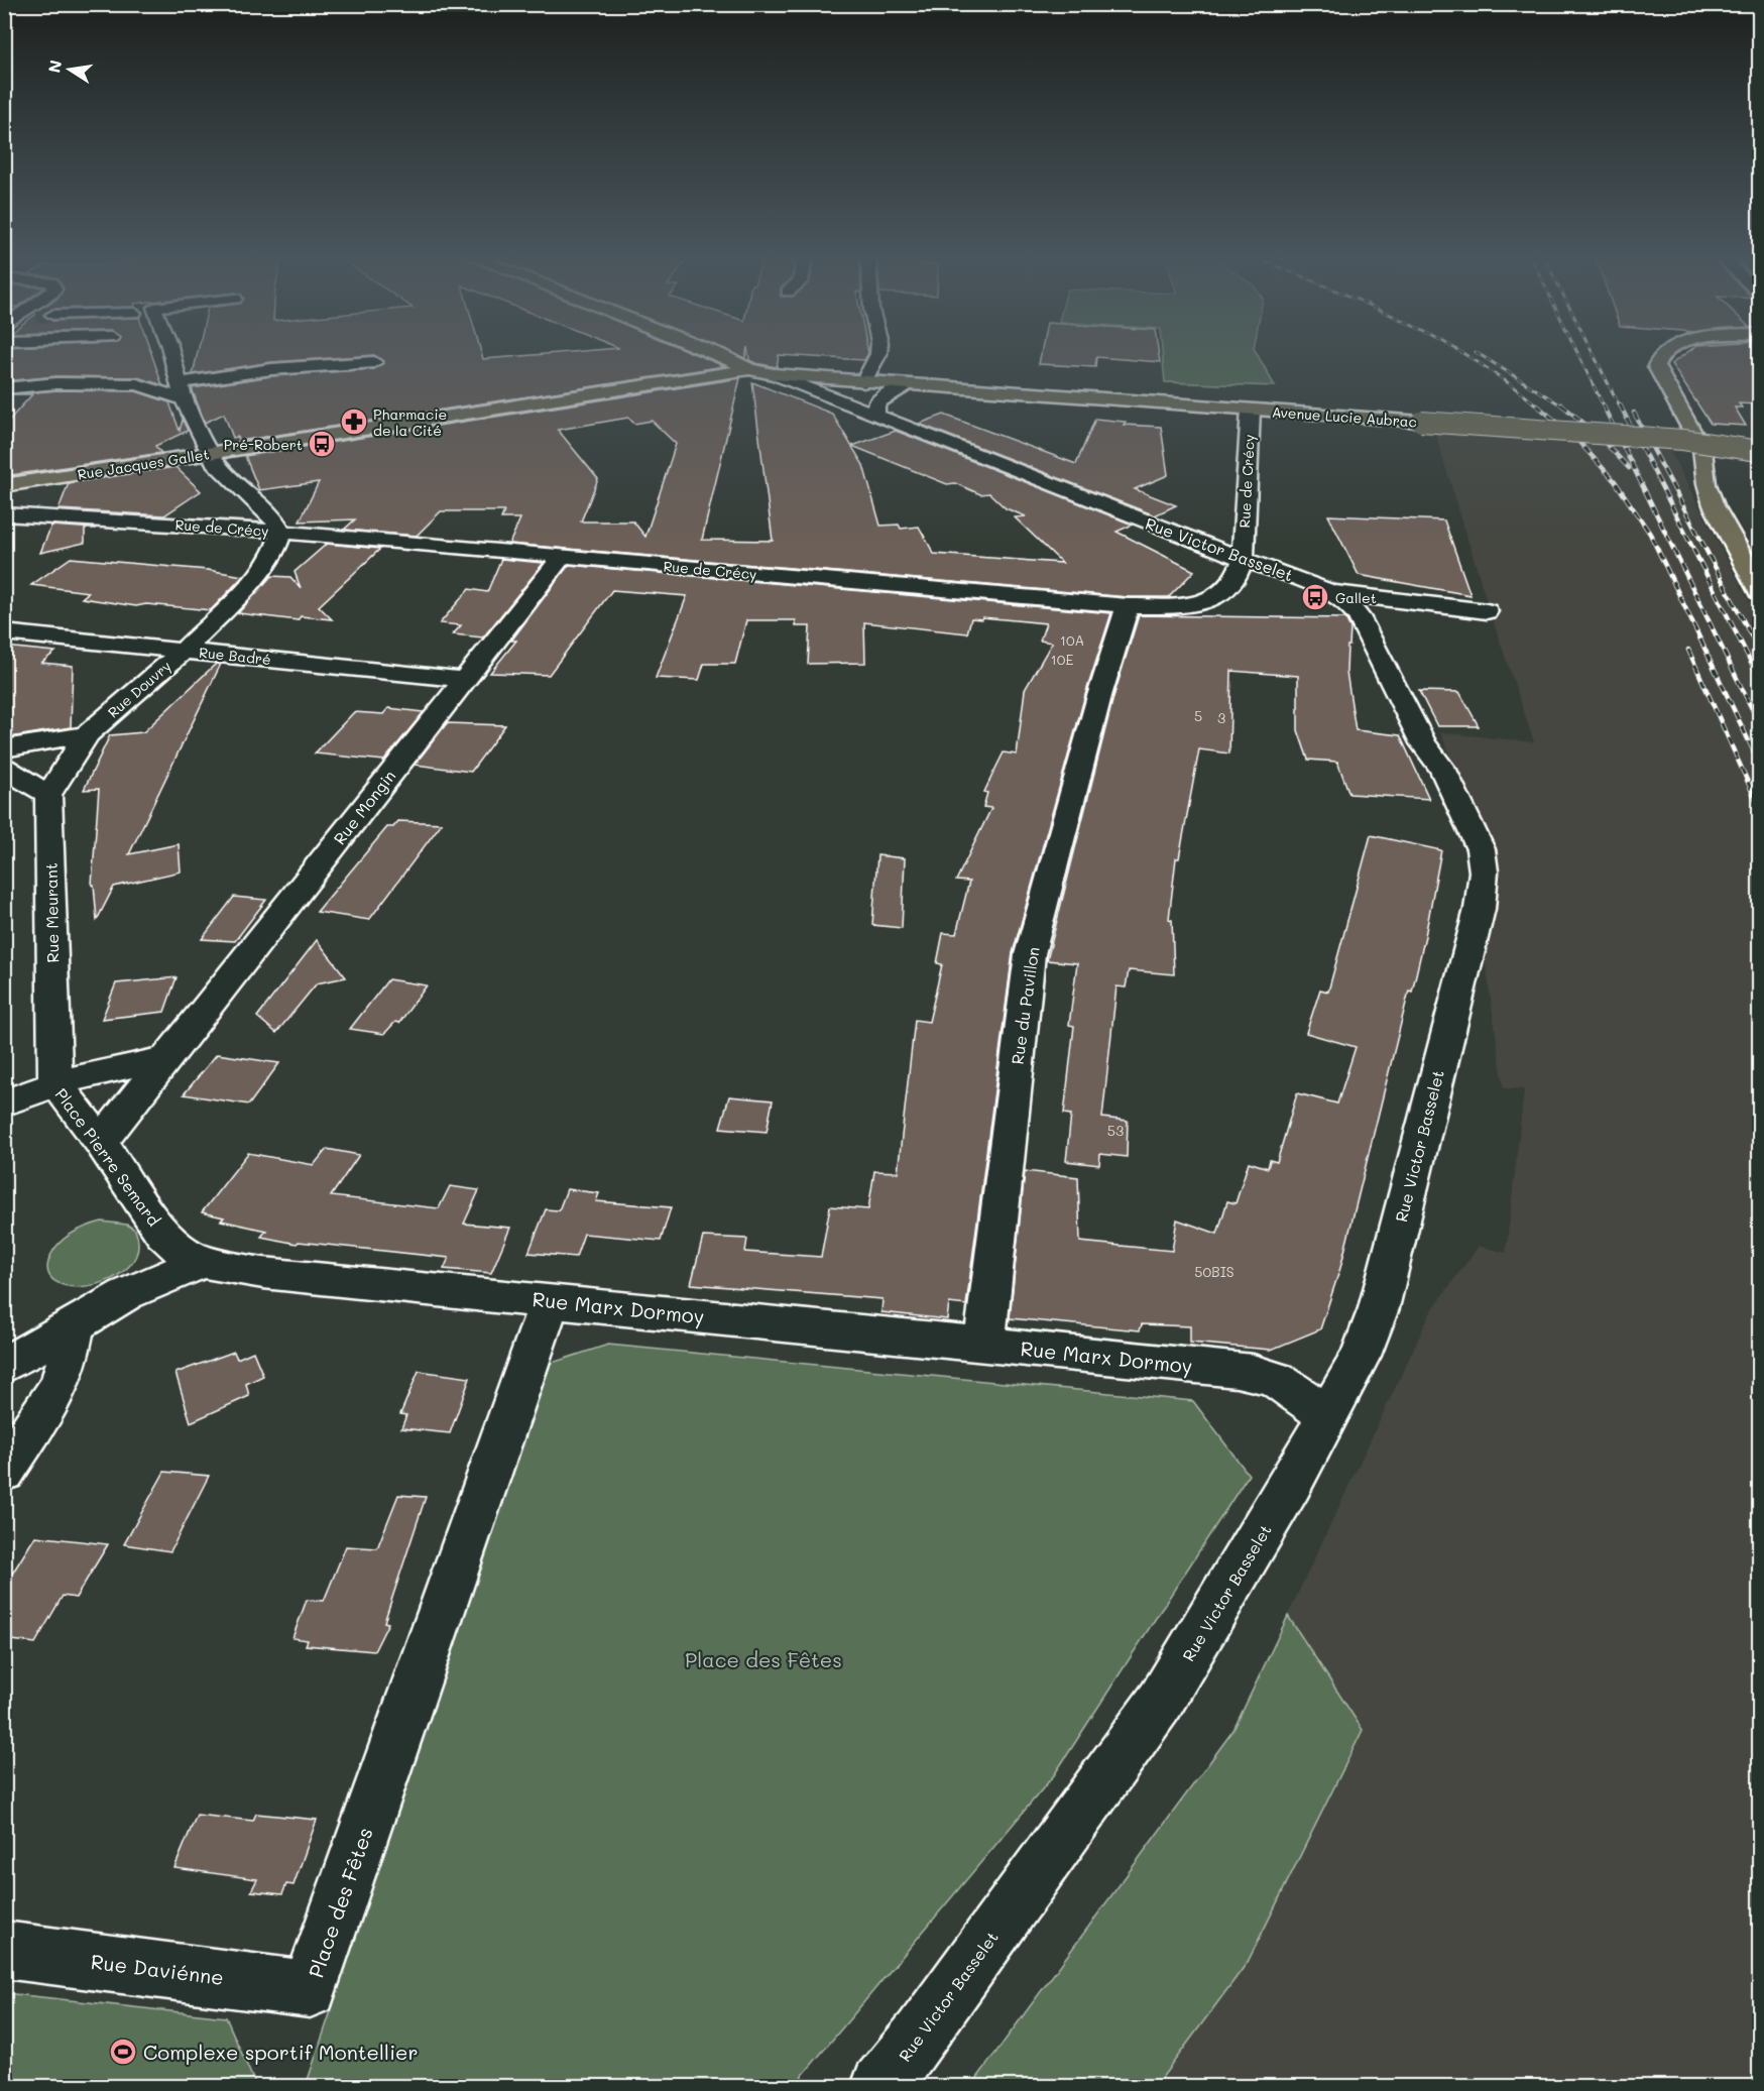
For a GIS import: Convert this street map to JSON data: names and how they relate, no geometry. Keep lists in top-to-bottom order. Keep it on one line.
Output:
{"streets":{"main road":["Avenue Lucie Aubrac","Rue Jacques Gallet"],"street":["Rue de Crécy","Rue Victor Basselet","Rue Badré","Rue Douvry","Rue Mongin","Rue Meurant","Rue du Pavillon","Place Pierre Semard","Rue Marx Dormoy","Place des Fêtes","Rue Daviénne"]},"crossings":[["Avenue Lucie Aubrac","Rue Jacques Gallet"],["Avenue Lucie Aubrac","Rue de Crécy"],["Avenue Lucie Aubrac","Rue Victor Basselet"],["Rue de Crécy","Rue Victor Basselet"],["Rue de Crécy","Rue Douvry"],["Rue de Crécy","Rue Mongin"],["Rue de Crécy","Rue du Pavillon"],["Rue Victor Basselet","Rue Marx Dormoy"],["Rue Badré","Rue Douvry"],["Rue Badré","Rue Mongin"],["Rue Douvry","Rue Meurant"],["Rue Mongin","Place Pierre Semard"],["Rue Meurant","Place Pierre Semard"],["Rue du Pavillon","Rue Marx Dormoy"],["Place Pierre Semard","Rue Marx Dormoy"],["Rue Marx Dormoy","Place des Fêtes"],["Place des Fêtes","Rue Daviénne"]],"parks":["Place des Fêtes"],"places":{"pharmacy":["Pharmacie de la Cité"],"bus stop":["Pré-Robert","Gallet"],"sports":["Complexe sportif Montellier"]},"house_numbers":["10A","10E","5","3","53","50BIS"],"north":"left"}
